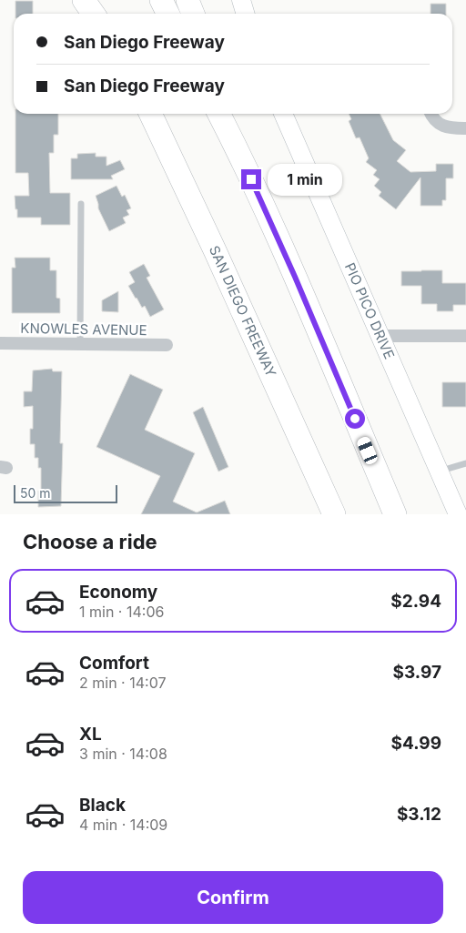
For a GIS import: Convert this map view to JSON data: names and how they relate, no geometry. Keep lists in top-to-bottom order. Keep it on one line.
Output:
{"streets":{"highway":["SAN DIEGO FREEWAY"],"street":["PIO PICO DRIVE","KNOWLES AVENUE"]},"scale_bar":"50 m","page":{"banner":["San Diego Freeway","San Diego Freeway"],"bubble":"1 min","scale":"50 m","heading":"Choose a ride","list":[{"name":"Economy","note":"1 min · 14:06","value":"$2.94"},{"name":"Comfort","note":"2 min · 14:07","value":"$3.97"},{"name":"XL","note":"3 min · 14:08","value":"$4.99"},{"name":"Black","note":"4 min · 14:09","value":"$3.12"}],"buttons":"Confirm"}}
